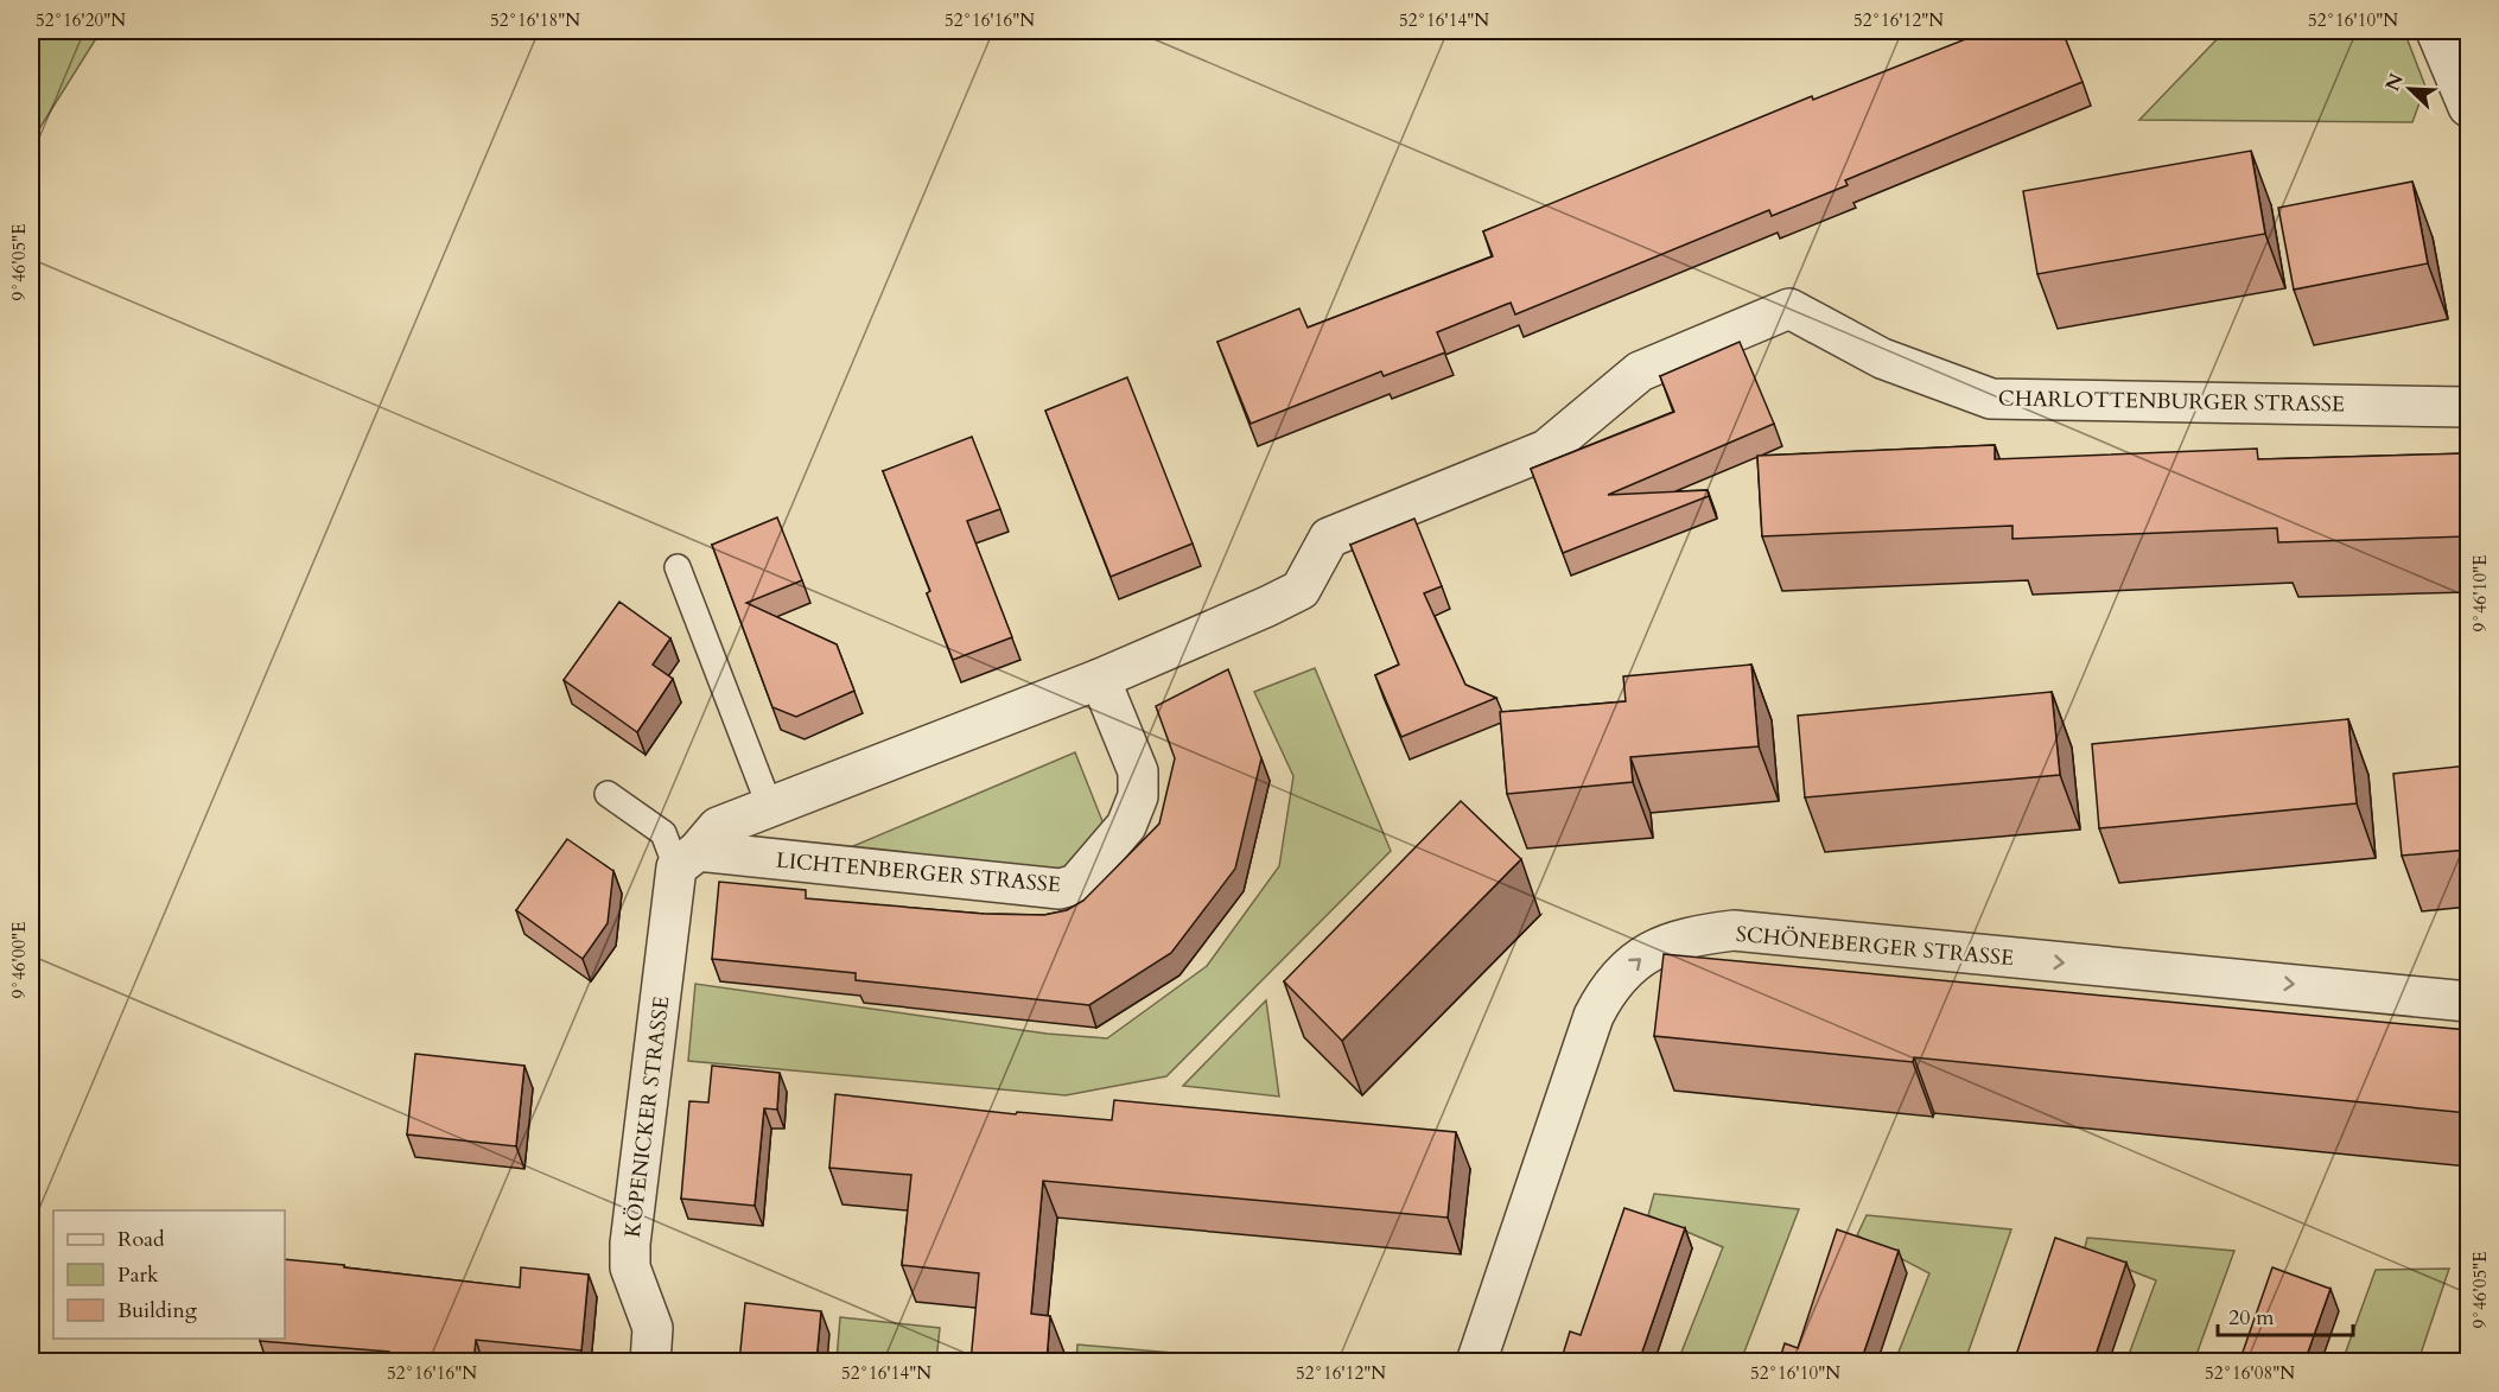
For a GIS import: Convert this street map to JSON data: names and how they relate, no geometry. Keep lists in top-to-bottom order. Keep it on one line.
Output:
{"streets":{"street":["CHARLOTTENBURGER STRASSE","LICHTENBERGER STRASSE","SCHÖNEBERGER STRASSE","KÖPENICKER STRASSE"]},"crossings":[["CHARLOTTENBURGER STRASSE","LICHTENBERGER STRASSE"],["LICHTENBERGER STRASSE","KÖPENICKER STRASSE"]],"one_way":["SCHÖNEBERGER STRASSE"],"legend":["Road","Park","Building"],"scale_bar":"20 m","north":"top left","coordinates":["52°16'20\"N","52°16'18\"N","52°16'16\"N","52°16'14\"N","52°16'12\"N","52°16'10\"N","9°46'05\"E","9°46'10\"E","9°46'00\"E","52°16'08\"N"]}
